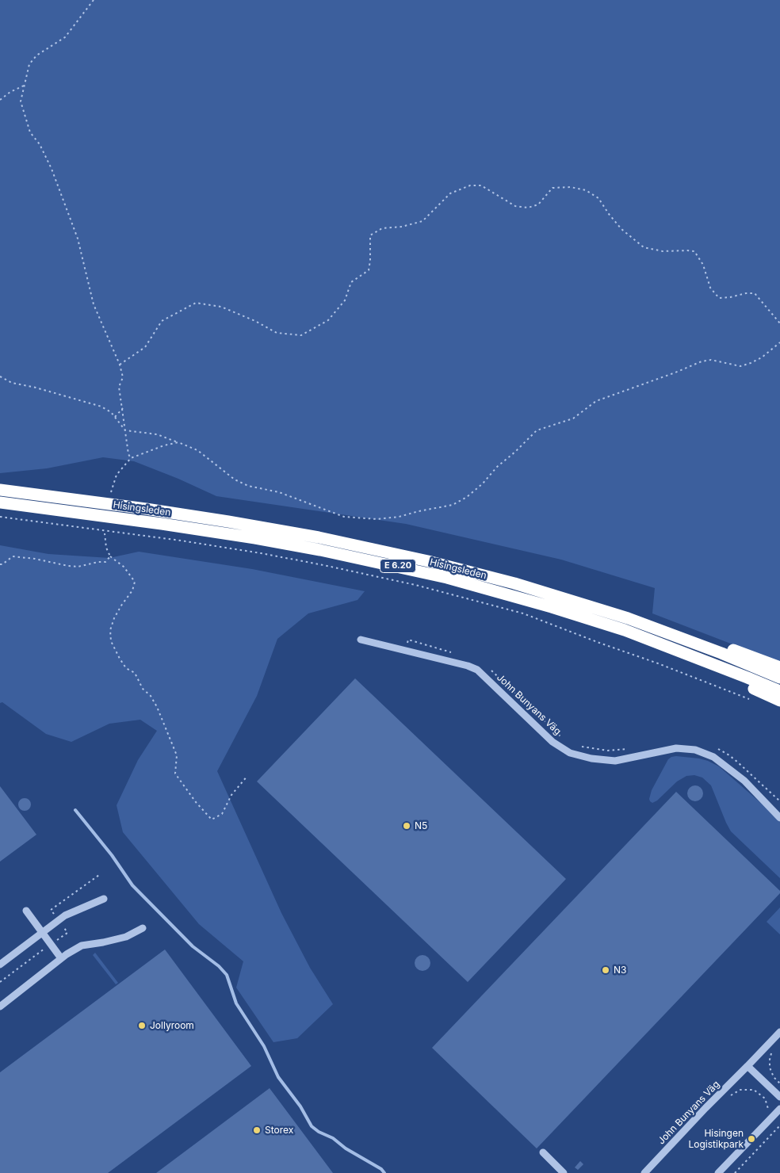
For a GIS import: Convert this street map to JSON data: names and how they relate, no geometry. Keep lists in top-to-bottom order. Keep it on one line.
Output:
{"streets":{"highway":["Hisingsleden","E 6.20"],"street":["John Bunyans Väg"]},"places":["N5","N3","Jollyroom","Storex","Hisingen Logistikpark"]}
